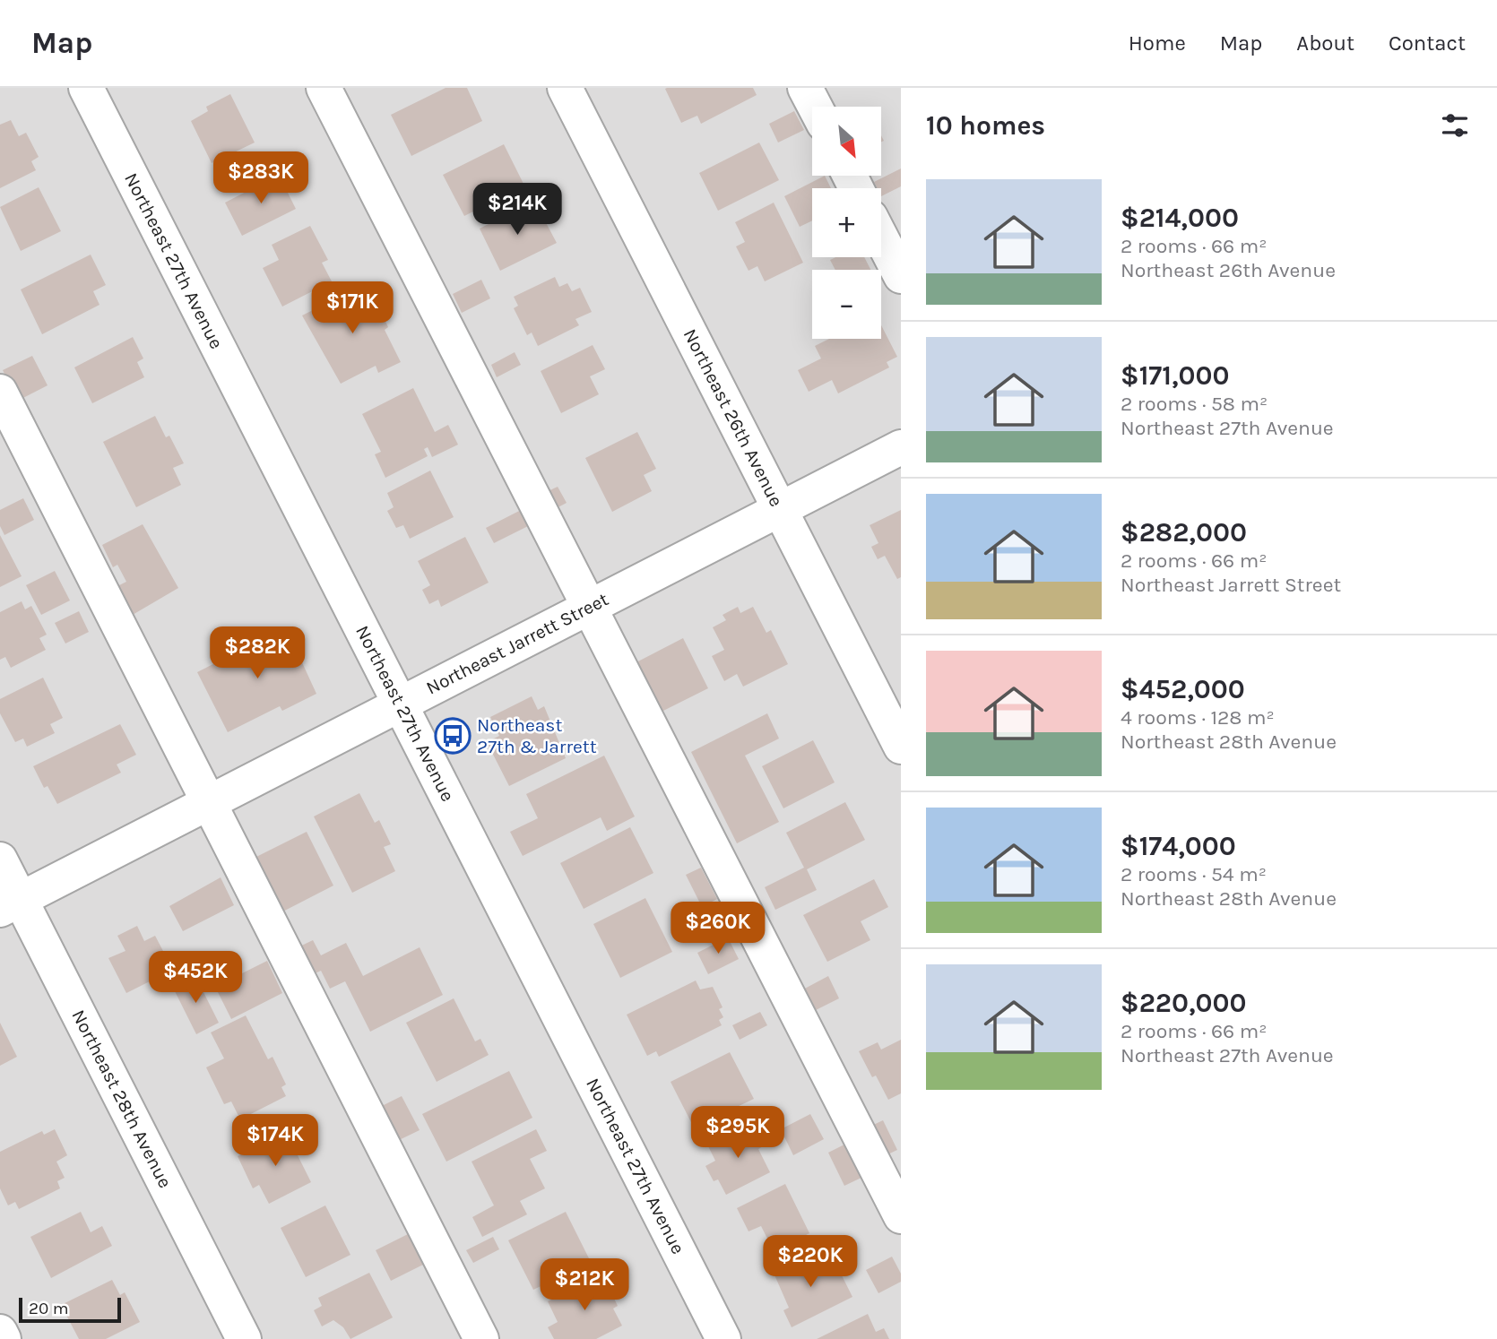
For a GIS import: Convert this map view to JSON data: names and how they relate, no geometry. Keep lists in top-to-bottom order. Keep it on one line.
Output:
{"streets":{"street":["Northeast 27th Avenue","Northeast 26th Avenue","Northeast Jarrett Street","Northeast 28th Avenue"]},"crossings":[["Northeast 27th Avenue","Northeast Jarrett Street"],["Northeast 26th Avenue","Northeast Jarrett Street"],["Northeast Jarrett Street","Northeast 28th Avenue"]],"places":{"bus stop":["Northeast 27th & Jarrett"]},"scale_bar":"20 m","north":"bottom right","page":{"header":"Map","nav":["Home","Map","About","Contact"],"heading":"10 homes","map_buttons":["+","−"],"price":["$283K","$214K","$171K","$282K","$260K","$452K","$295K","$174K","$220K","$212K"],"list":[{"name":"$214,000","note":"2 rooms · 66 m² · Northeast 26th Avenue"},{"name":"$171,000","note":"2 rooms · 58 m² · Northeast 27th Avenue"},{"name":"$282,000","note":"2 rooms · 66 m² · Northeast Jarrett Street"},{"name":"$452,000","note":"4 rooms · 128 m² · Northeast 28th Avenue"},{"name":"$174,000","note":"2 rooms · 54 m² · Northeast 28th Avenue"},{"name":"$220,000","note":"2 rooms · 66 m² · Northeast 27th Avenue"}],"scale":"20 m"}}
